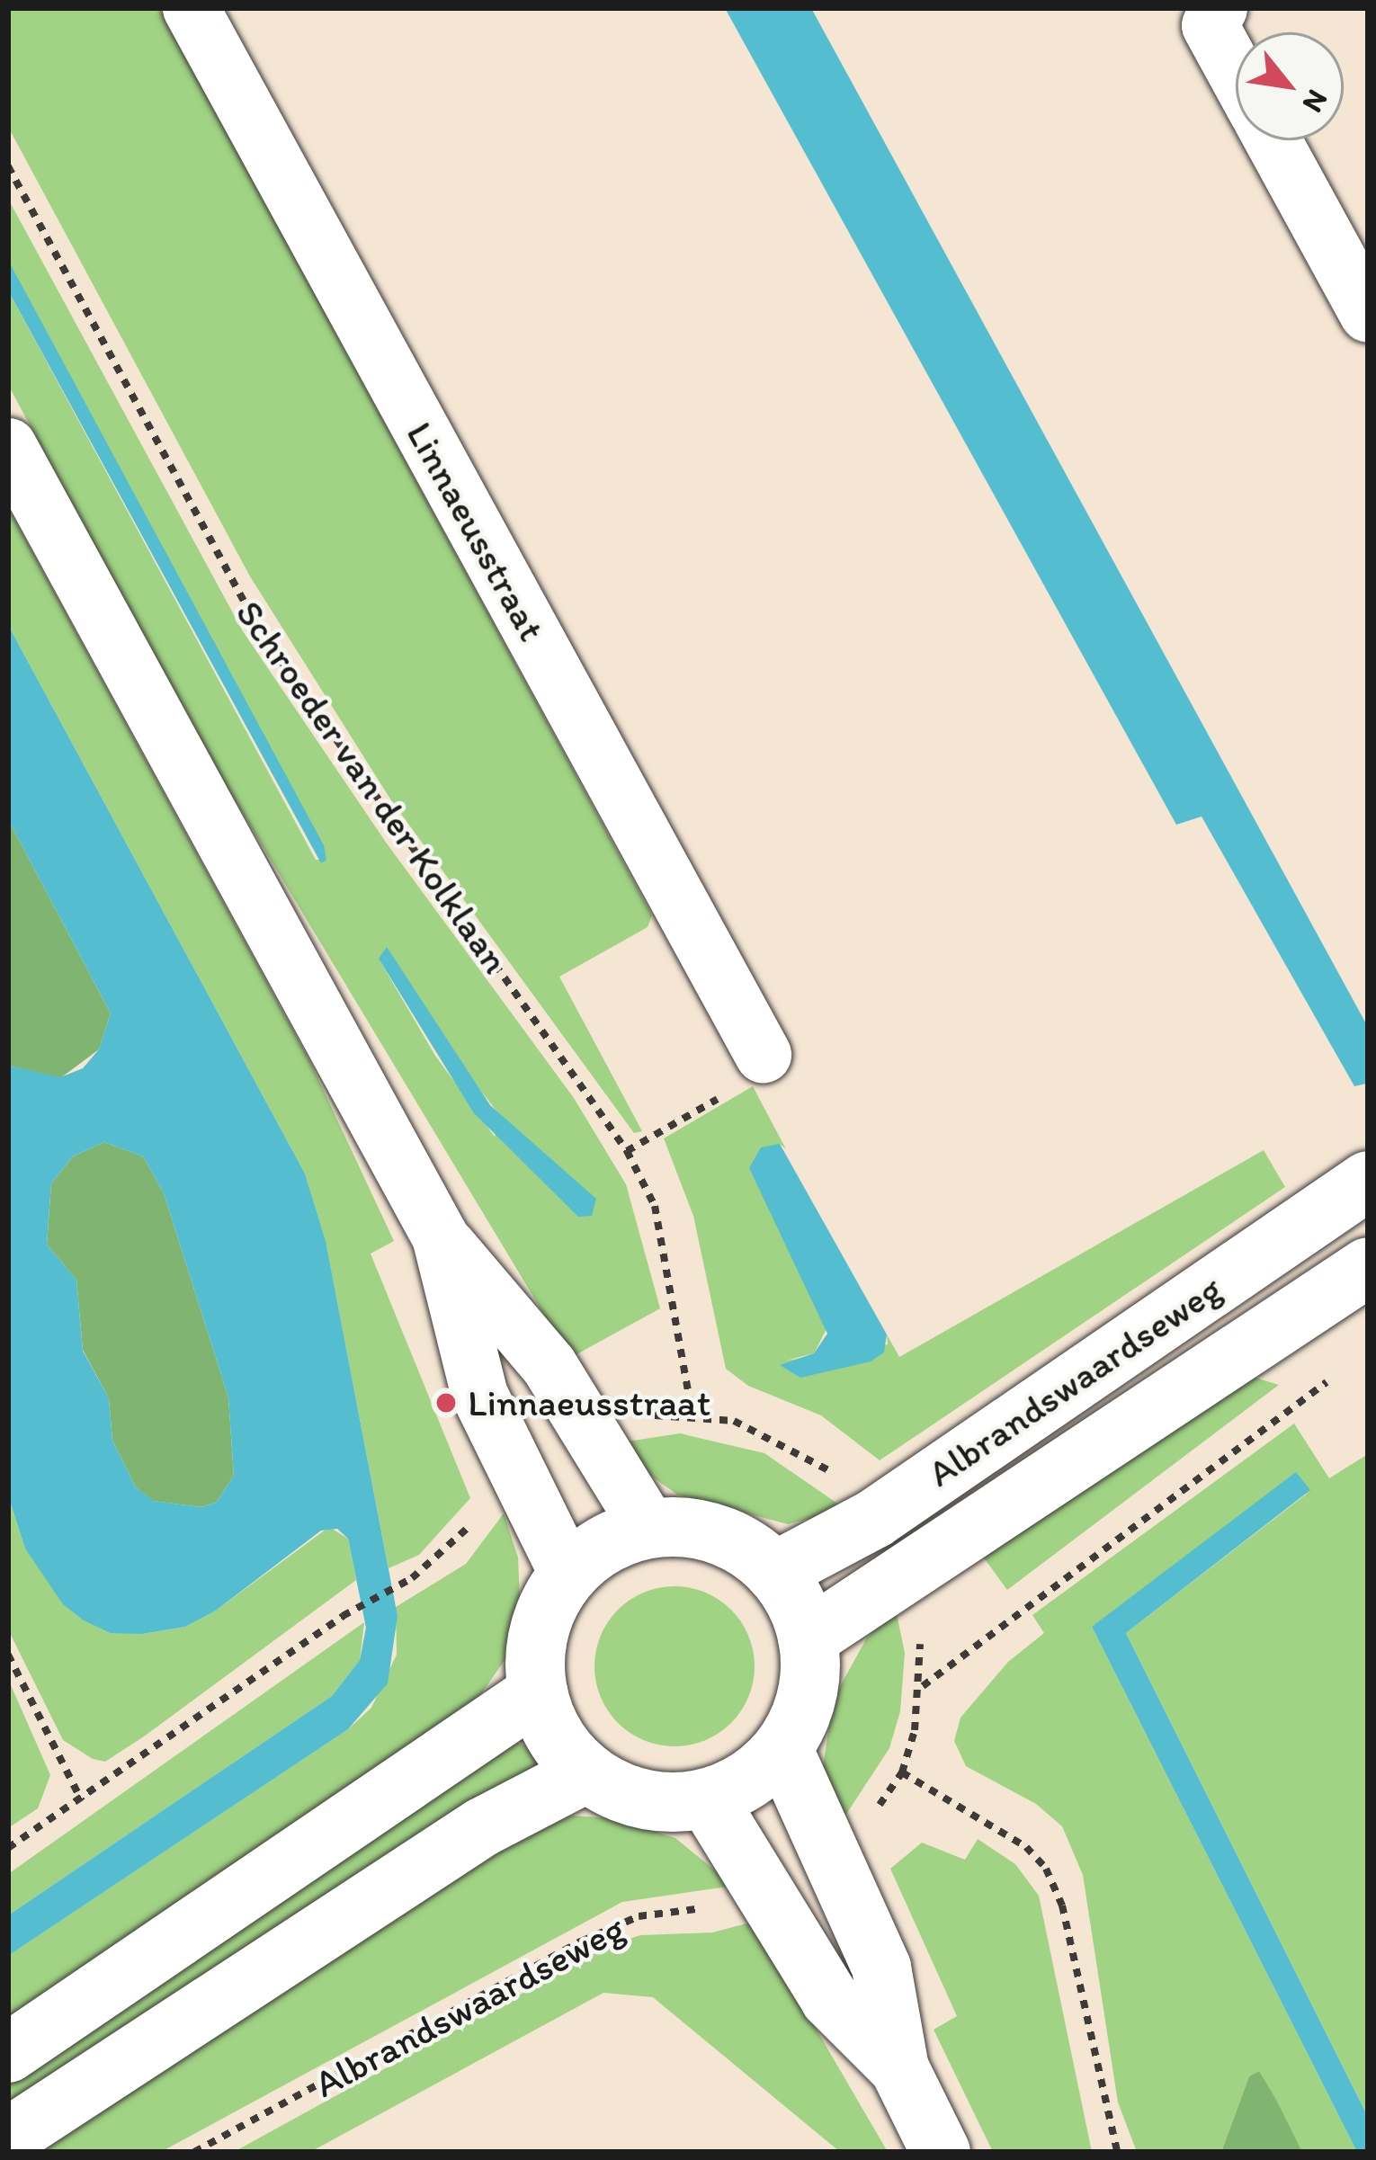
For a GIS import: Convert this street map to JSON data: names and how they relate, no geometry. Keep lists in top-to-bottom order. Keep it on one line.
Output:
{"streets":{"street":["Linnaeusstraat","Albrandswaardseweg"],"path":["Schroeder van der Kolklaan"]},"places":["Linnaeusstraat"],"north":"bottom right"}
